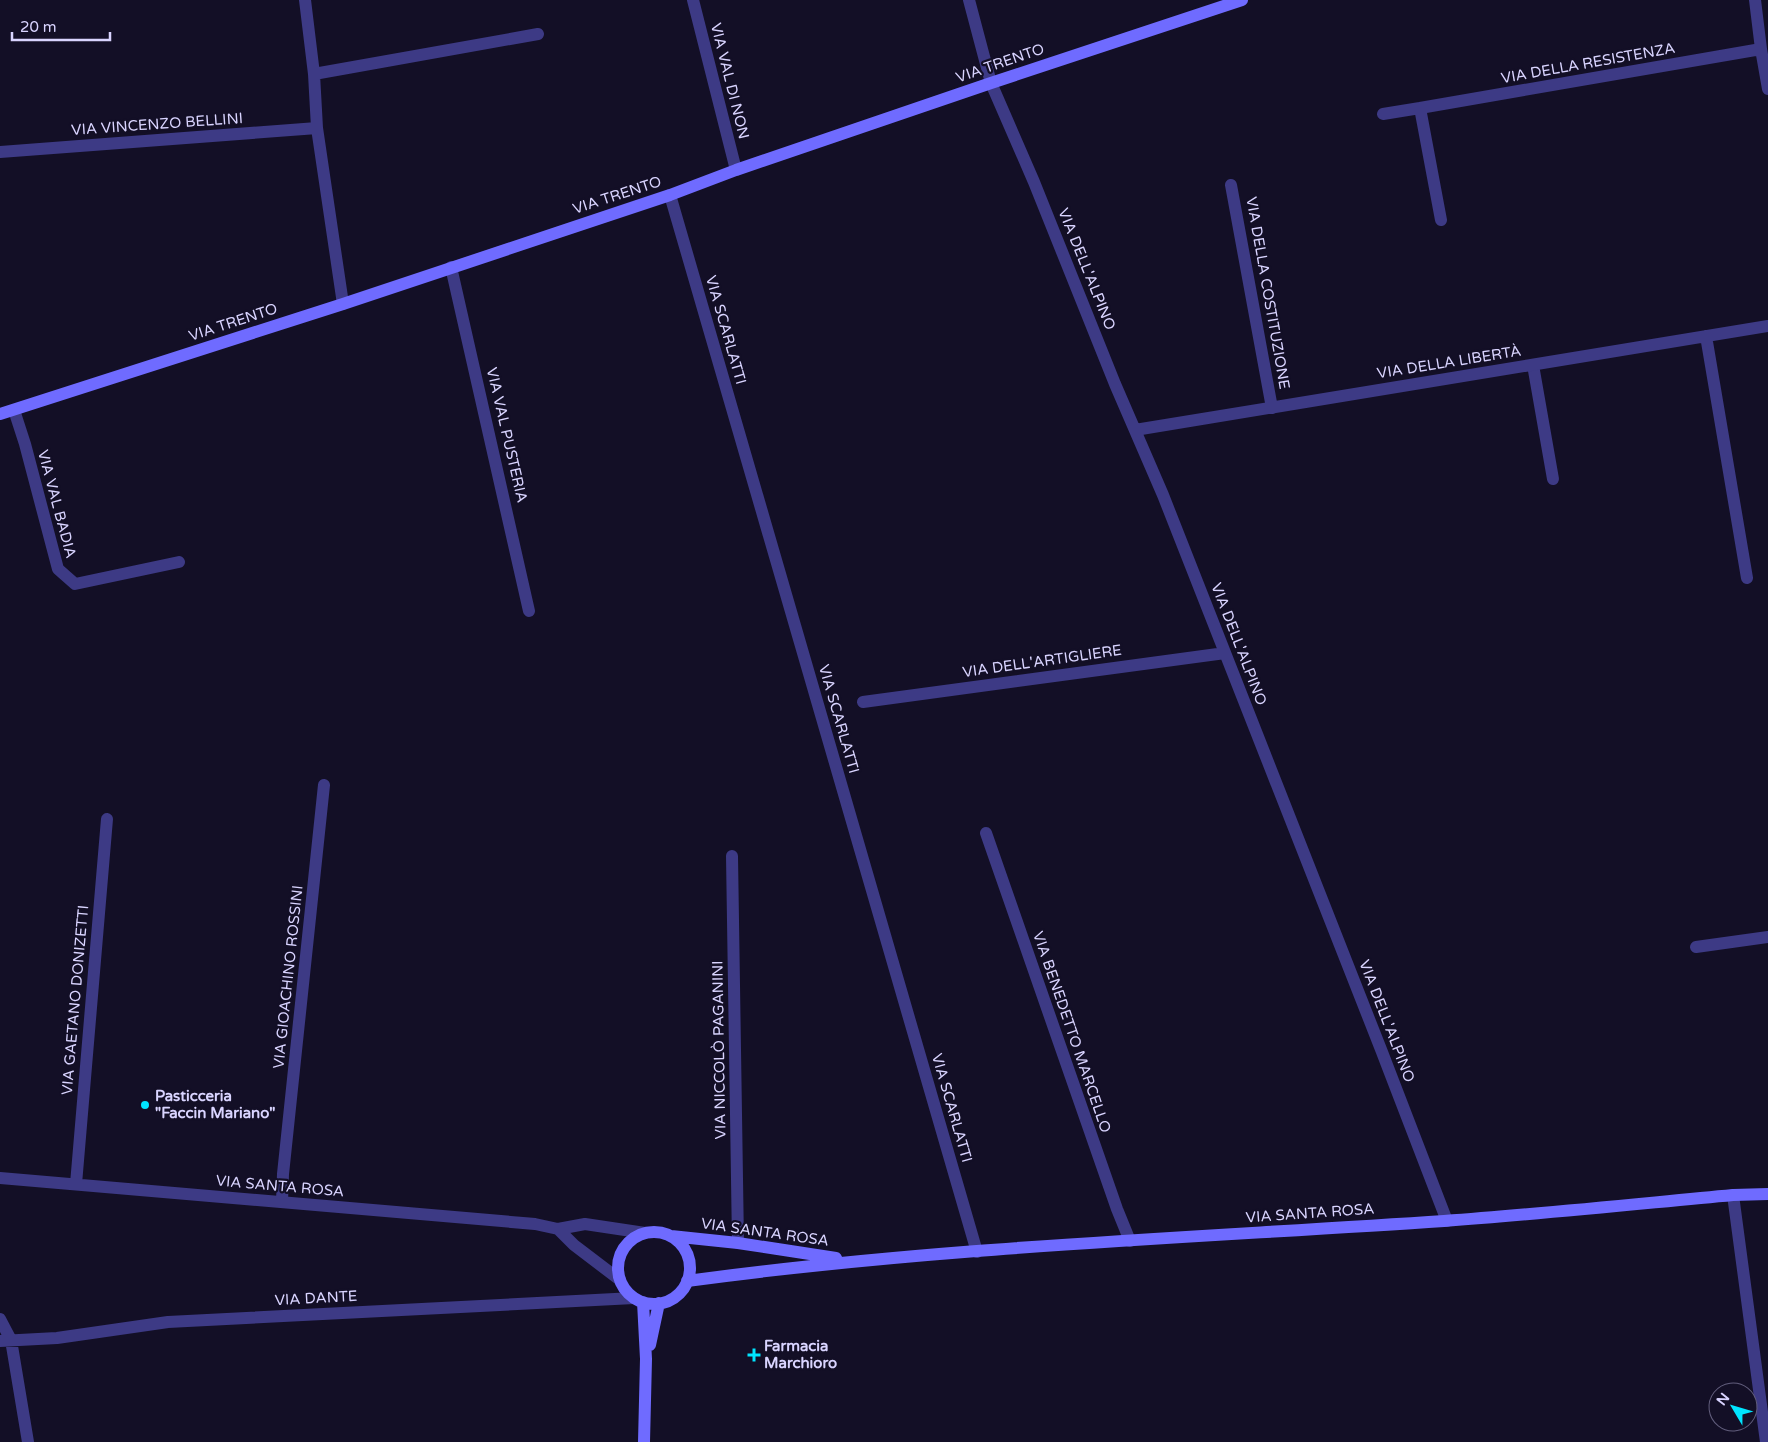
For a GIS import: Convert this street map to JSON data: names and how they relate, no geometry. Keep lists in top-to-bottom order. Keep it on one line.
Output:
{"streets":{"street":["VIA TRENTO","VIA DELLA RESISTENZA","VIA VAL DI NON","VIA VINCENZO BELLINI","VIA DELL'ALPINO","VIA DELLA COSTITUZIONE","VIA SCARLATTI","VIA DELLA LIBERTÀ","VIA VAL PUSTERIA","VIA VAL BADIA","VIA DELL'ARTIGLIERE","VIA GIOACHINO ROSSINI","VIA GAETANO DONIZETTI","VIA BENEDETTO MARCELLO","VIA NICCOLÒ PAGANINI","VIA SANTA ROSA","VIA DANTE"]},"crossings":[["VIA TRENTO","VIA VAL DI NON"],["VIA TRENTO","VIA DELL'ALPINO"],["VIA TRENTO","VIA SCARLATTI"],["VIA TRENTO","VIA VAL PUSTERIA"],["VIA TRENTO","VIA VAL BADIA"],["VIA DELL'ALPINO","VIA DELLA LIBERTÀ"],["VIA DELL'ALPINO","VIA DELL'ARTIGLIERE"],["VIA DELL'ALPINO","VIA SANTA ROSA"],["VIA DELLA COSTITUZIONE","VIA DELLA LIBERTÀ"],["VIA SCARLATTI","VIA SANTA ROSA"],["VIA GIOACHINO ROSSINI","VIA SANTA ROSA"],["VIA GAETANO DONIZETTI","VIA SANTA ROSA"],["VIA BENEDETTO MARCELLO","VIA SANTA ROSA"],["VIA NICCOLÒ PAGANINI","VIA SANTA ROSA"],["VIA SANTA ROSA","VIA DANTE"]],"places":{"other":["Pasticceria \"Faccin Mariano\""],"health":["Farmacia Marchioro"]},"scale_bar":"20 m","north":"top left"}
